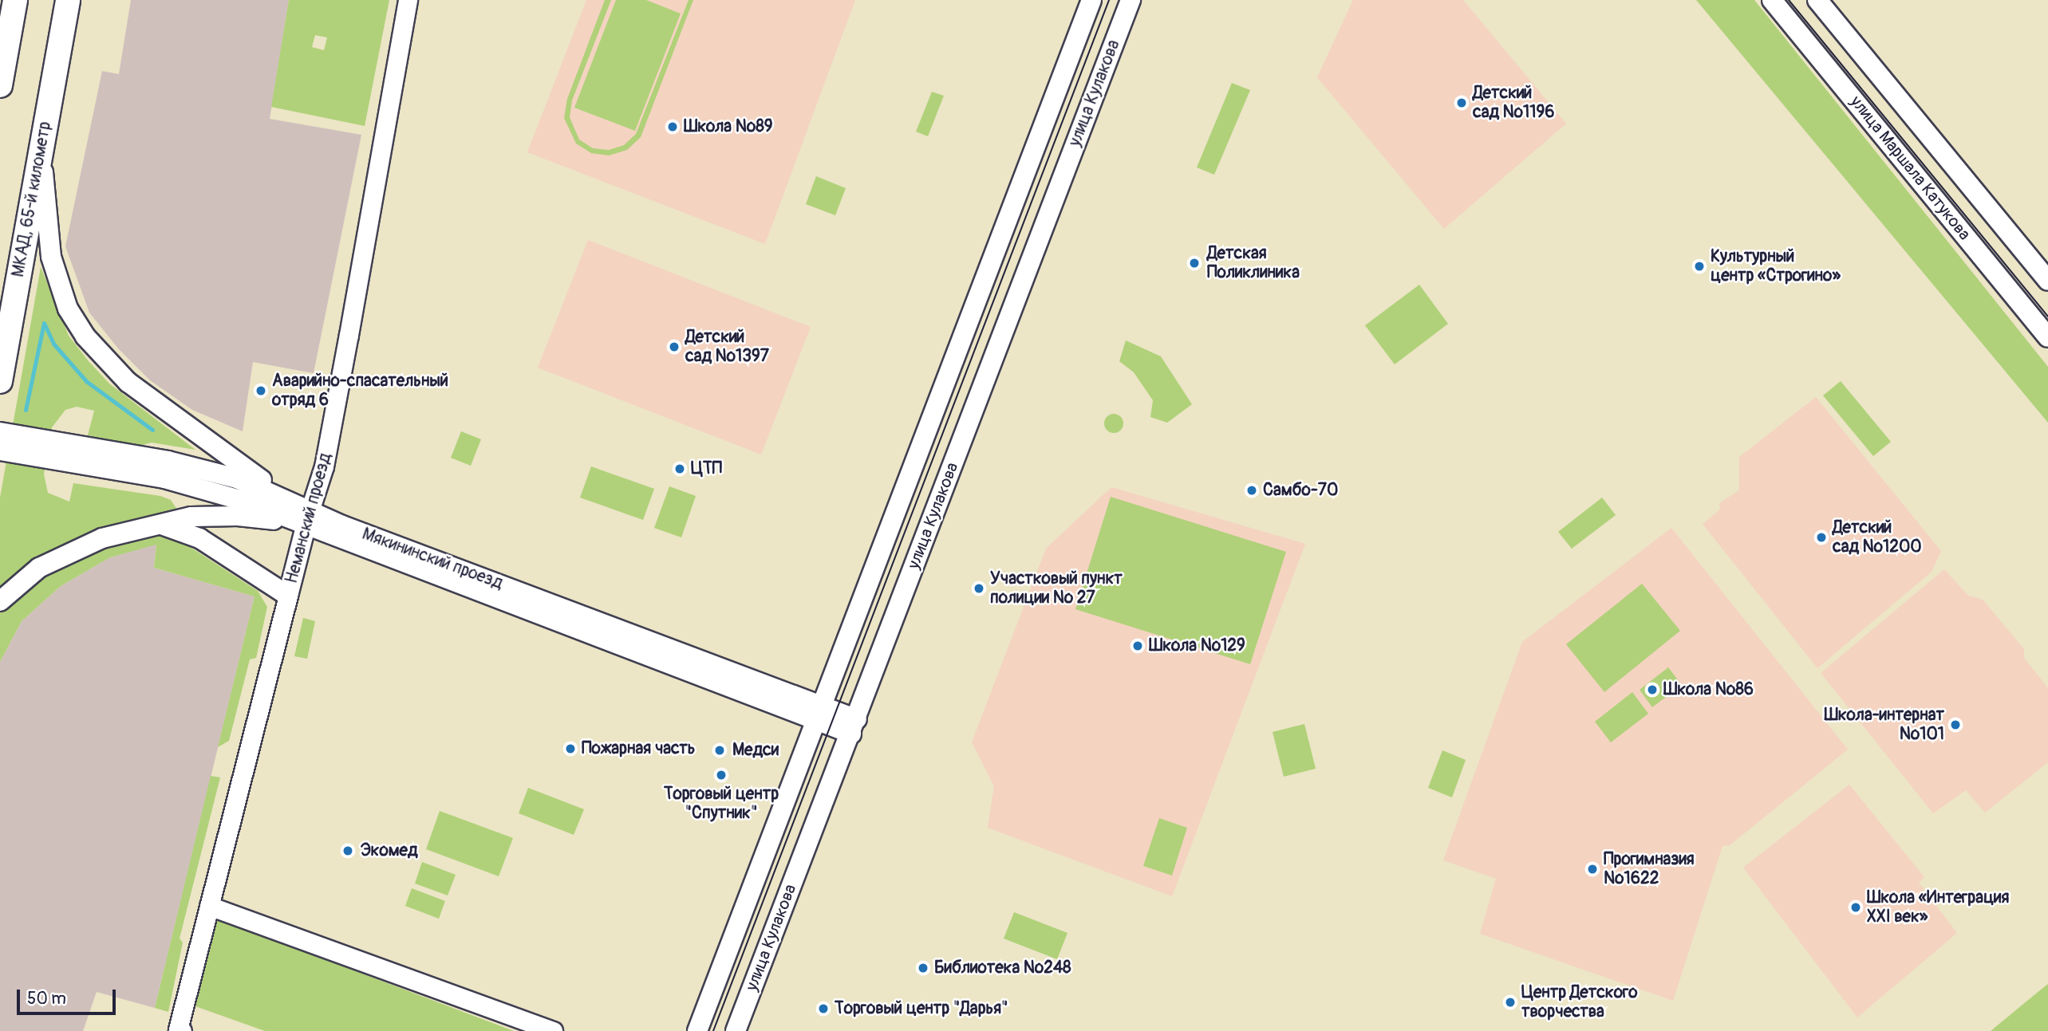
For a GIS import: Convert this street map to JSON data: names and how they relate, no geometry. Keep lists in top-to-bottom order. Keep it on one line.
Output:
{"streets":{"highway":["МКАД, 65-й километр"],"main road":["улица Кулакова","улица Маршала Катукова","Неманский проезд","Мякининский проезд"]},"crossings":[["улица Кулакова","Мякининский проезд"],["Неманский проезд","Мякининский проезд"]],"places":["Детский сад №1196","Школа №89","Детская Поликлиника","Культурный центр «Строгино»","Детский сад №1397","Аварийно-спасательный отряд 6","ЦТП","Самбо-70","Детский сад №1200","Участковый пункт полиции № 27","Школа №129","Школа №86","Школа-интернат №101","Пожарная часть","Медси","Торговый центр \"Спутник\"","Экомед","Прогимназия №1622","Школа «Интеграция XXI век»","Библиотека №248","Центр Детского творчества","Торговый центр \"Дарья\""],"scale_bar":"50 m"}
